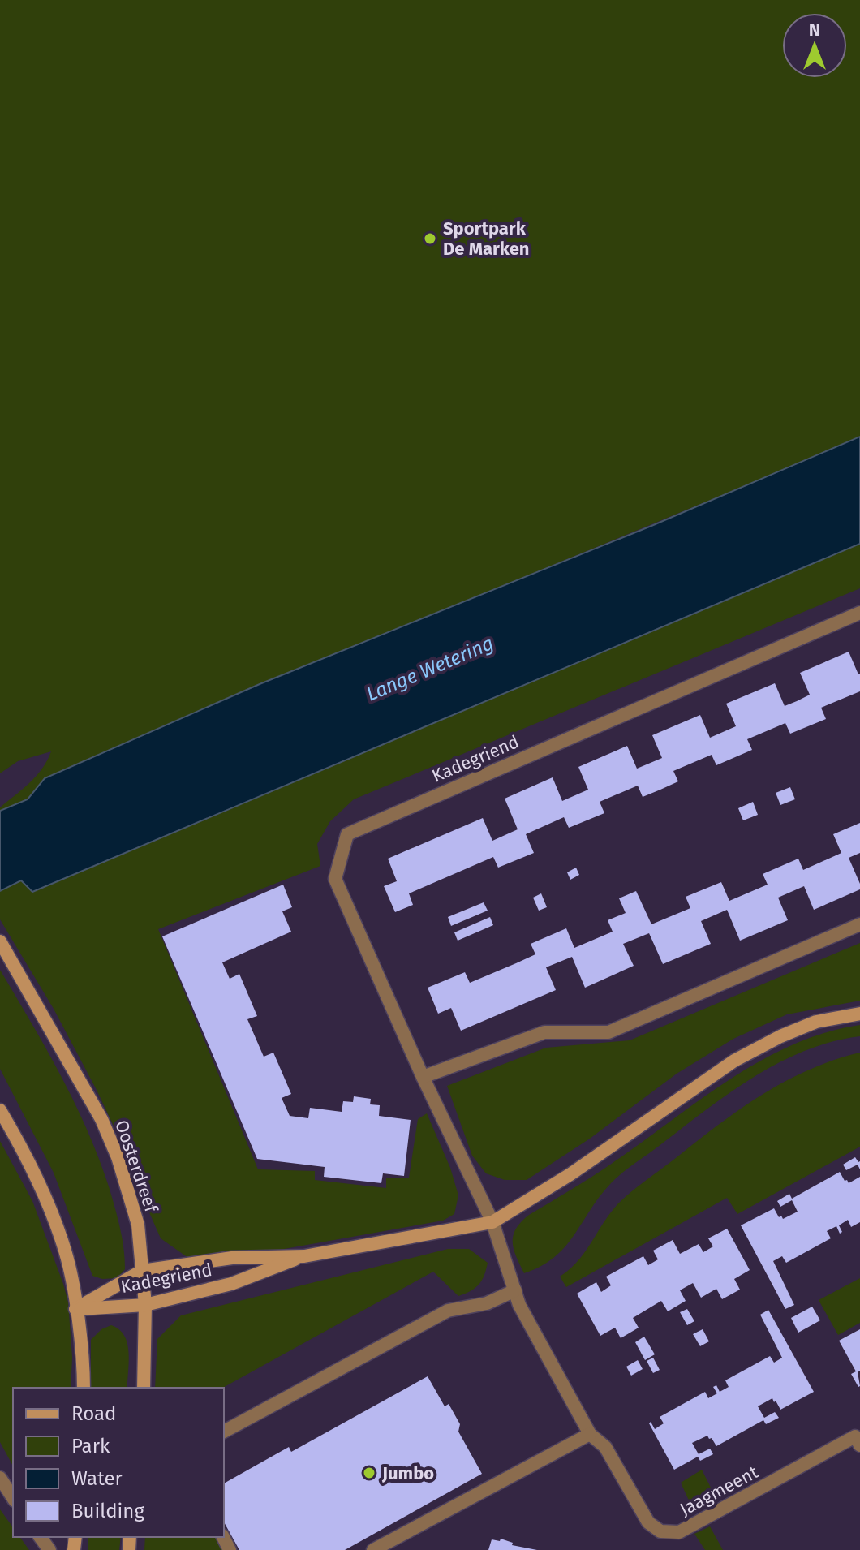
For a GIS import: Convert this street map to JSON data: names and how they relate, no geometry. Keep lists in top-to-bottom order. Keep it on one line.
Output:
{"streets":{"street":["Kadegriend","Oosterdreef","Jaagmeent"]},"crossings":[["Kadegriend","Oosterdreef"],["Kadegriend","Jaagmeent"]],"water":["Lange Wetering"],"places":["Sportpark De Marken","Jumbo"],"legend":["Road","Park","Water","Building"],"north":"top"}
